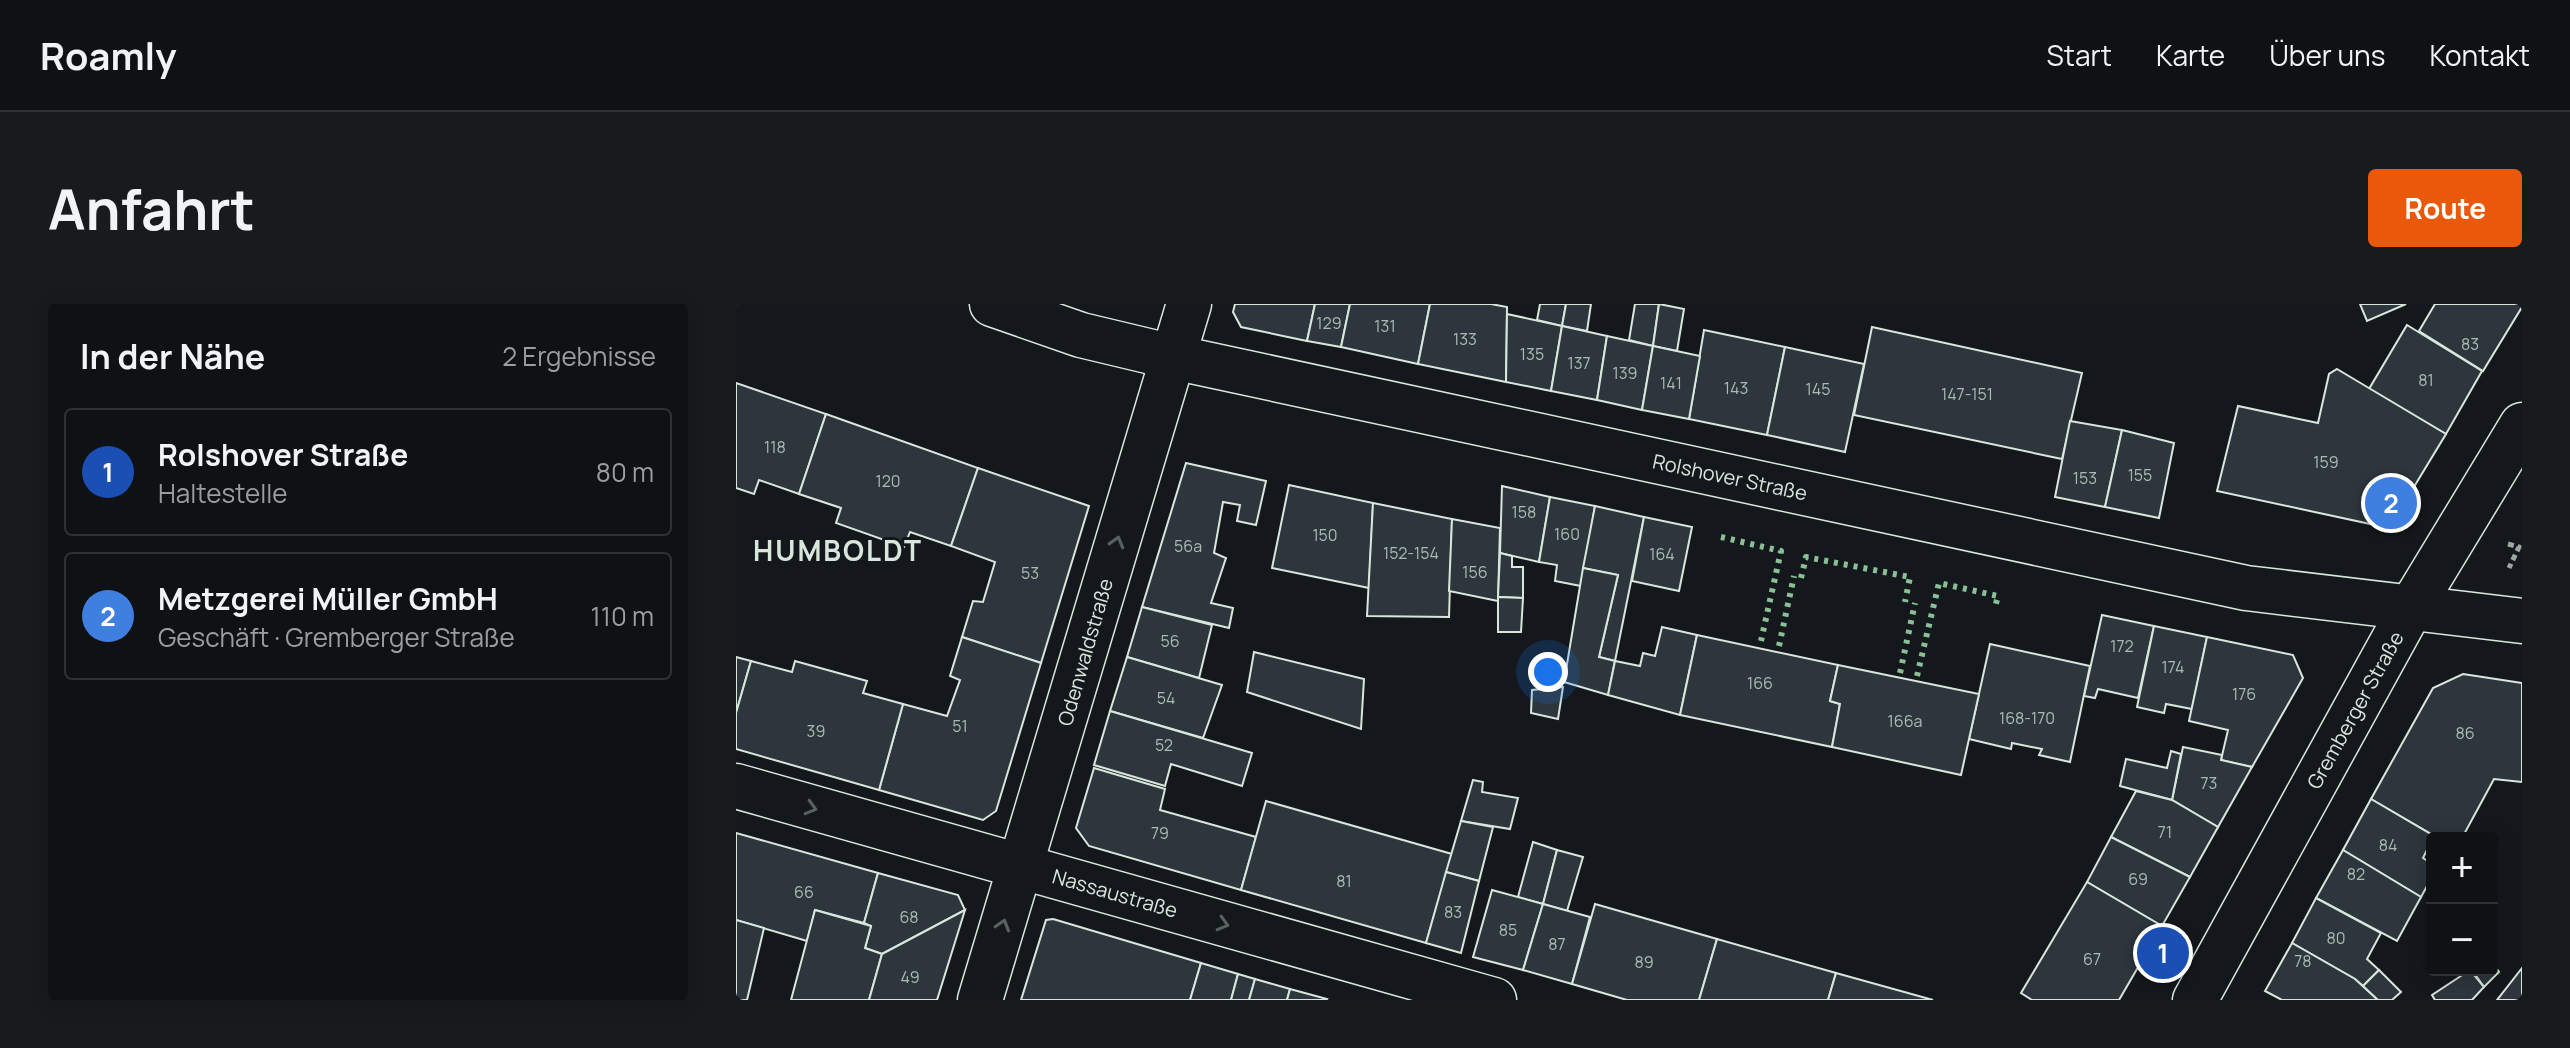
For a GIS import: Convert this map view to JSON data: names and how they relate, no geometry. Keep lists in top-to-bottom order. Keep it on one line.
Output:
{"streets":{"street":["Rolshover Straße","Odenwaldstraße","Gremberger Straße","Nassaustraße"]},"crossings":[["Rolshover Straße","Odenwaldstraße"],["Rolshover Straße","Gremberger Straße"],["Odenwaldstraße","Nassaustraße"]],"one_way":["Odenwaldstraße","Nassaustraße"],"districts":["HUMBOLDT"],"house_numbers":["129","131","133","83","135","137","139","81","141","143","145","147-151","118","159","155","153","120","158","160","150","56a","152-154","164","156","53","56","172","174","166","176","54","168-170","166a","51","39","86","52","73","71","79","84","82","69","81","66","83","68","85","80","87","67","78","89","49"],"page":{"header":"Roamly","nav":["Start","Karte","Über uns","Kontakt"],"buttons":"Route","title":"Anfahrt","heading":["In der Nähe","2 Ergebnisse"],"list":[{"mark":"1","name":"Rolshover Straße","note":"Haltestelle","value":"80 m"},{"mark":"2","name":"Metzgerei Müller GmbH","note":"Geschäft · Gremberger Straße","value":"110 m"}],"pins":["2","1"],"map_buttons":["+","−"]}}
